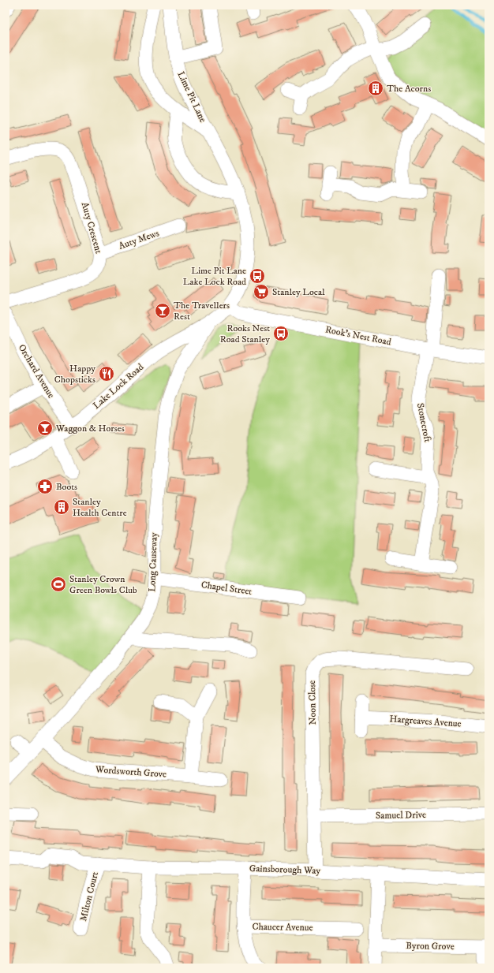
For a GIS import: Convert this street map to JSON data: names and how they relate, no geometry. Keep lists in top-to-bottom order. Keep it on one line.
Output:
{"streets":{"street":["Lime Pit Lane","Auty Crescent","Auty Mews","Rook's Nest Road","Orchard Avenue","Lake Lock Road","Stonecroft","Long Causeway","Chapel Street","Noon Close","Hargreaves Avenue","Wordsworth Grove","Samuel Drive","Gainsborough Way","Milton Court","Chaucer Avenue","Byron Grove"]},"crossings":[["Lime Pit Lane","Rook's Nest Road"],["Lime Pit Lane","Lake Lock Road"],["Auty Crescent","Auty Mews"],["Rook's Nest Road","Lake Lock Road"],["Rook's Nest Road","Stonecroft"],["Orchard Avenue","Lake Lock Road"],["Lake Lock Road","Long Causeway"],["Long Causeway","Chapel Street"],["Long Causeway","Wordsworth Grove"],["Noon Close","Samuel Drive"],["Noon Close","Gainsborough Way"],["Gainsborough Way","Milton Court"],["Gainsborough Way","Chaucer Avenue"]],"places":{"building":["The Acorns","Stanley Health Centre"],"bus stop":["Lime Pit Lane Lake Lock Road","Rooks Nest Road Stanley"],"supermarket":["Stanley Local"],"bar":["The Travellers Rest","Waggon & Horses"],"restaurant":["Happy Chopsticks"],"pharmacy":["Boots"],"sports":["Stanley Crown Green Bowls Club"]}}
